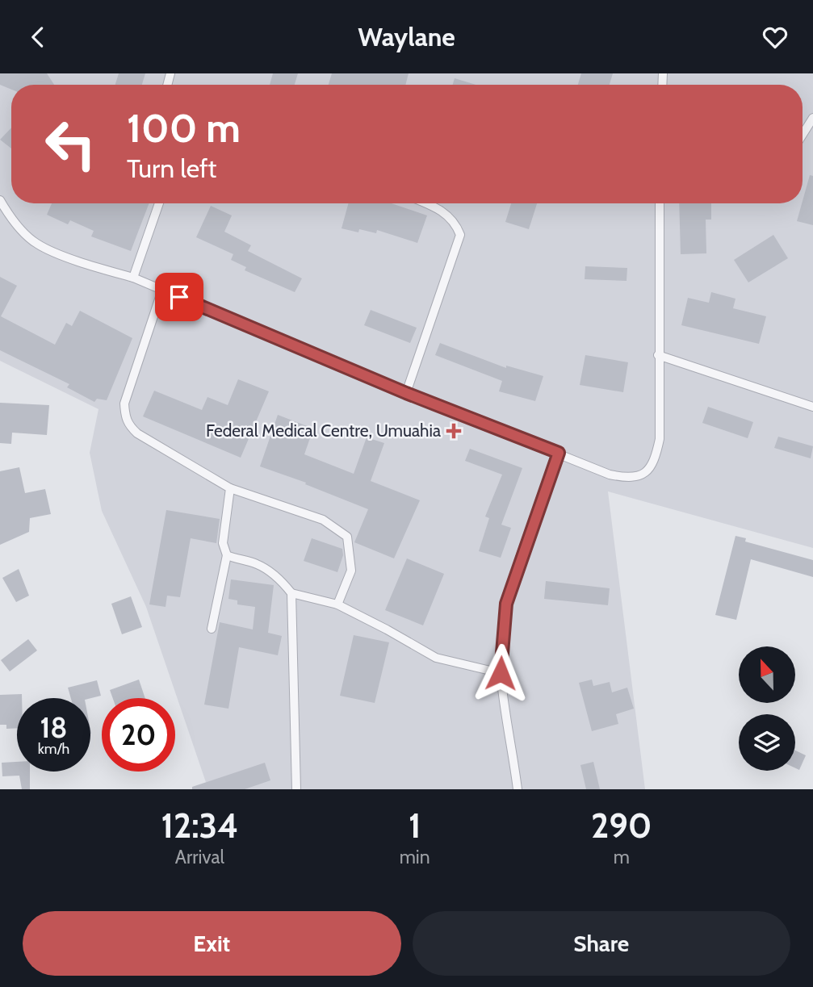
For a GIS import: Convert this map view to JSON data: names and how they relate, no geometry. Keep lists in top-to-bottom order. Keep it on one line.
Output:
{"places":{"health":["Federal Medical Centre, Umuahia"]},"north":"top","page":{"header":"Waylane","turn":["100 m","Turn left"],"speed":"18 km/h","limit":"20","eta":["12:34","Arrival","1","min","290","m"],"buttons":["Exit","Share"]}}
